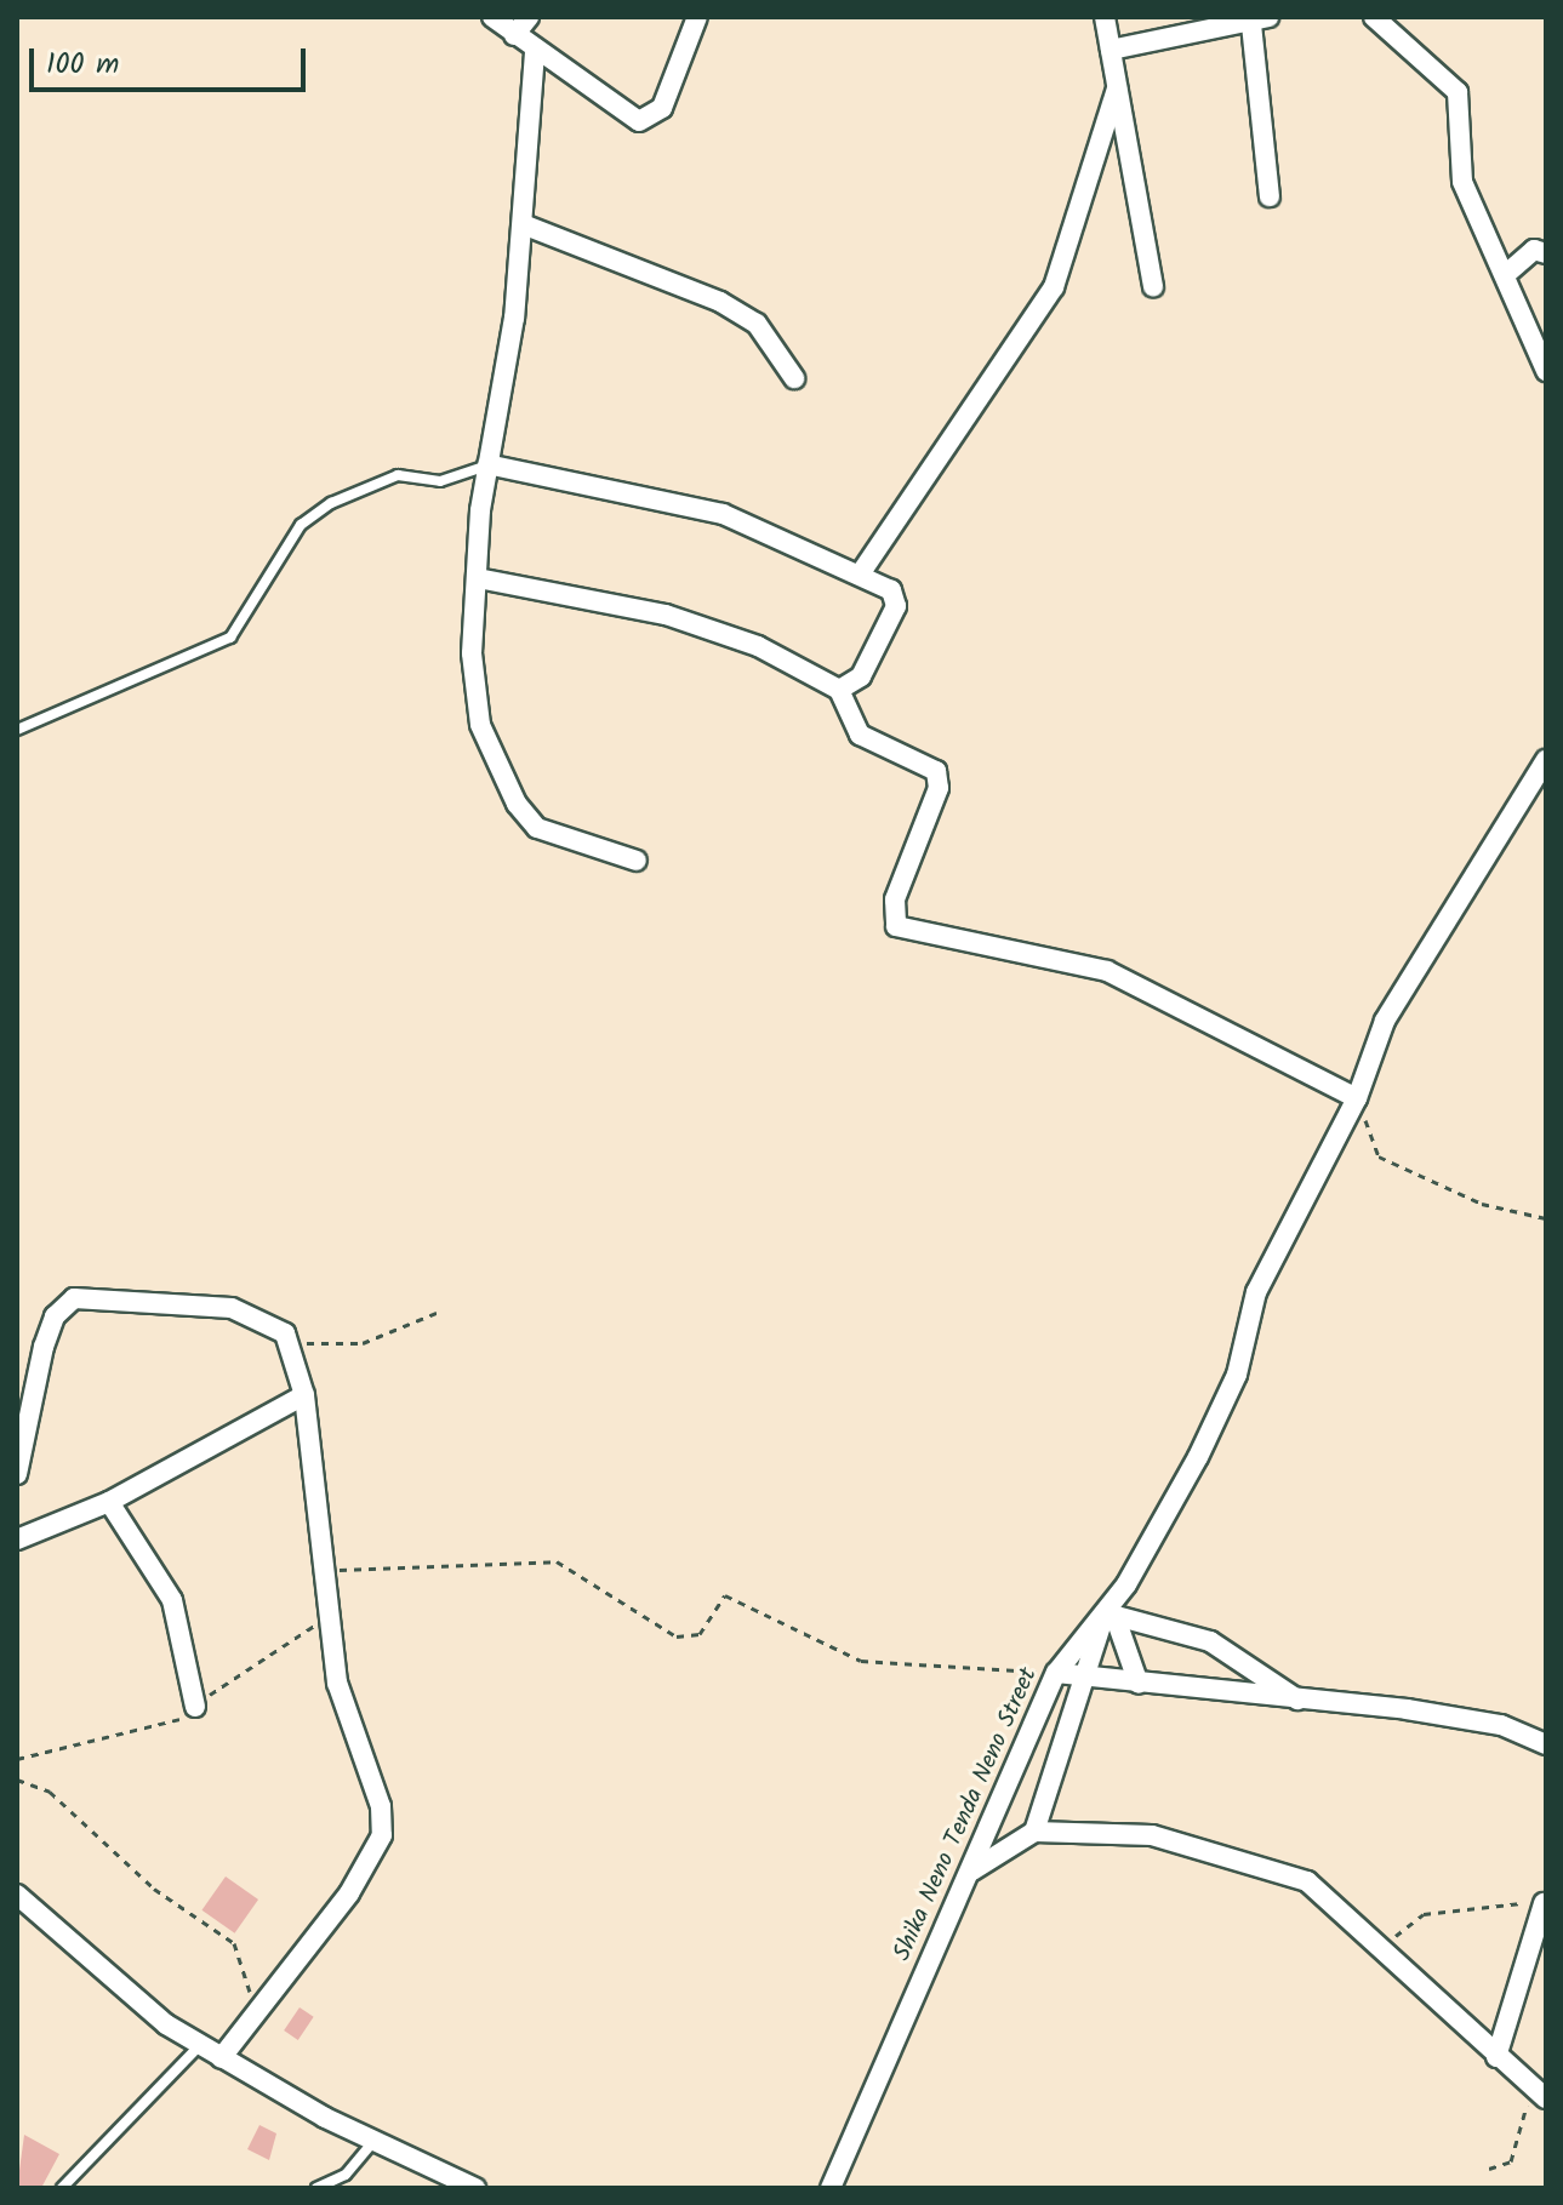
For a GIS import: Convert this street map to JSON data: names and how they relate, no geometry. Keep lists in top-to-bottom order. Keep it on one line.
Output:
{"streets":{"street":["Shika Neno Tenda Neno Street"]},"scale_bar":"100 m"}
